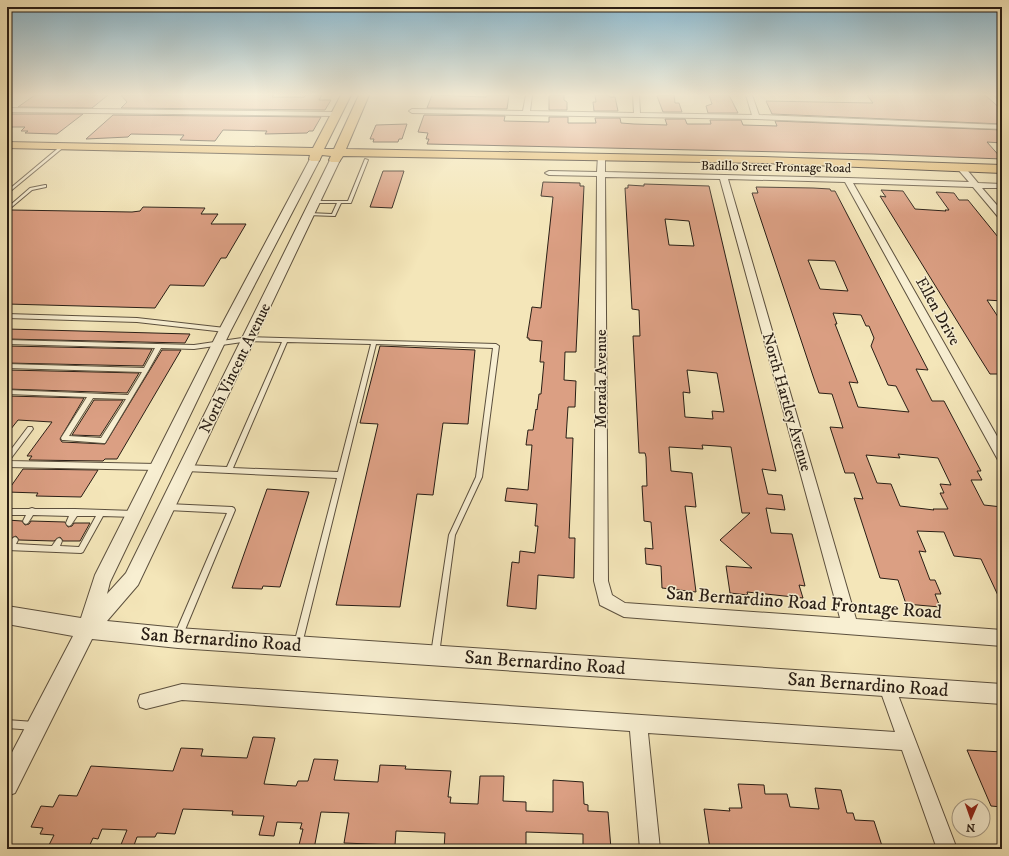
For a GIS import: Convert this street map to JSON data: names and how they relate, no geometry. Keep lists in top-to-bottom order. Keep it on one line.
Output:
{"streets":{"main road":["North Vincent Avenue"],"street":["Badillo Street Frontage Road","Ellen Drive","Morada Avenue","North Hartley Avenue","San Bernardino Road Frontage Road","San Bernardino Road"]},"crossings":[["Badillo Street Frontage Road","Ellen Drive"],["Badillo Street Frontage Road","Morada Avenue"],["Badillo Street Frontage Road","North Hartley Avenue"],["North Vincent Avenue","San Bernardino Road"],["Morada Avenue","San Bernardino Road Frontage Road"],["North Hartley Avenue","San Bernardino Road Frontage Road"]],"north":"bottom"}
